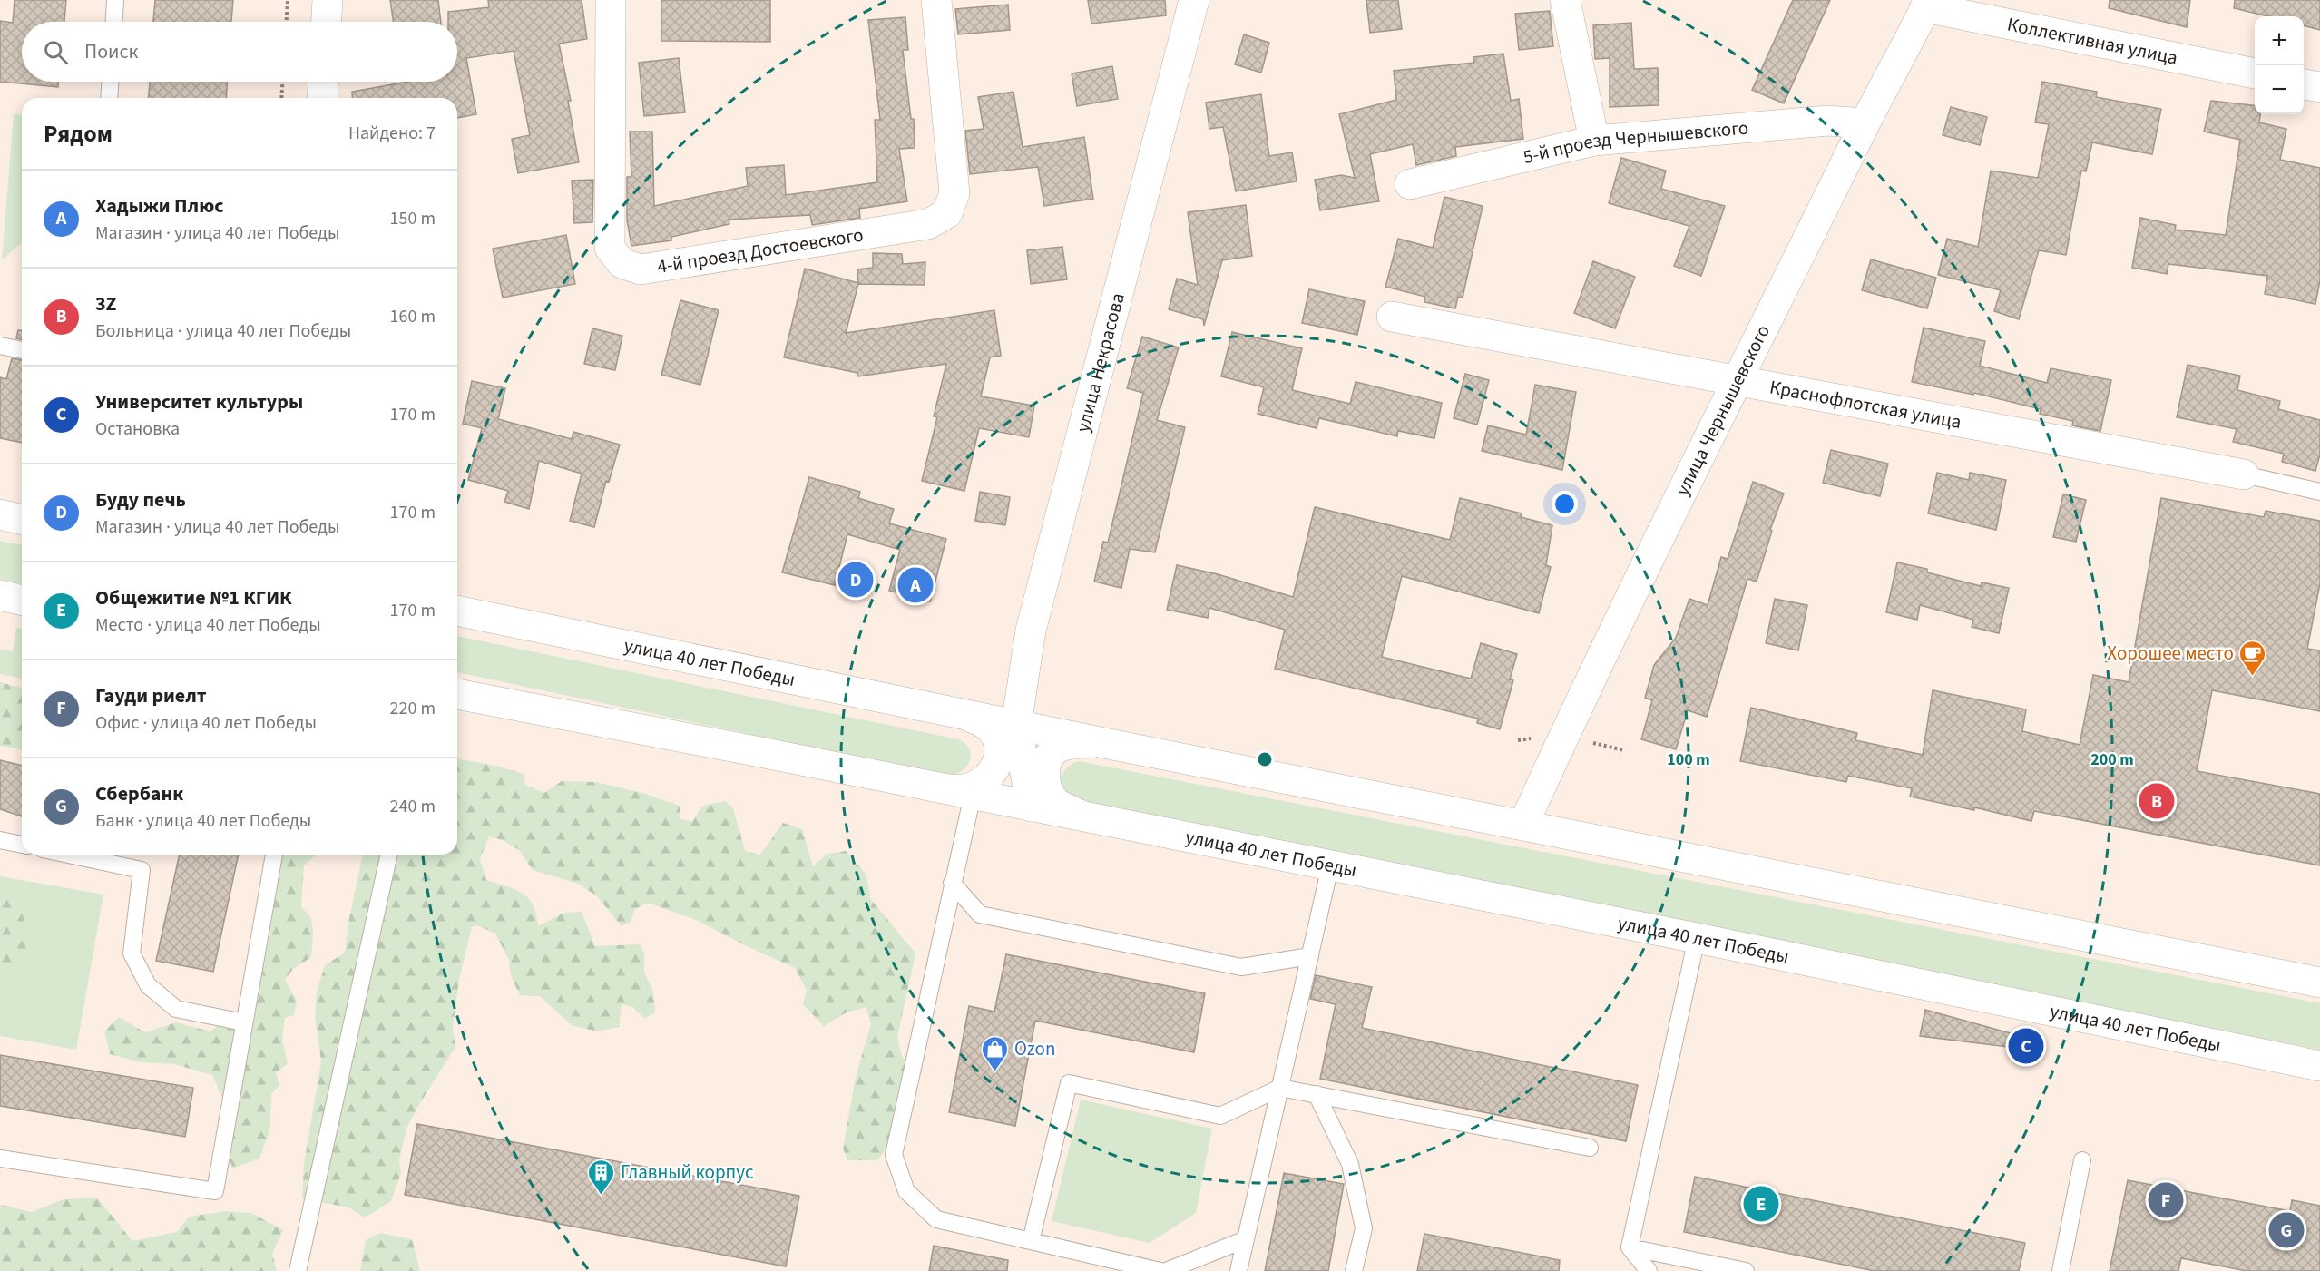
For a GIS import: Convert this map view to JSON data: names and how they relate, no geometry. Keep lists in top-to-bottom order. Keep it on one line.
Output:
{"streets":{"street":["Коллективная улица","5-й проезд Чернышевского","4-й проезд Достоевского","улица Некрасова","Краснофлотская улица","улица Чернышевского","улица 40 лет Победы"]},"crossings":[["Коллективная улица","улица Чернышевского"],["5-й проезд Чернышевского","улица Чернышевского"],["улица Некрасова","улица 40 лет Победы"],["Краснофлотская улица","улица Чернышевского"],["улица Чернышевского","улица 40 лет Победы"]],"places":{"cafe":["Хорошее место"],"shop":["Ozon"],"building":["Главный корпус"]},"page":{"map_buttons":["+","−"],"search":"Поиск","heading":["Рядом","Найдено: 7"],"list":[{"mark":"A","name":"Хадыжи Плюс","note":"Магазин · улица 40 лет Победы","value":"150 m"},{"mark":"B","name":"3Z","note":"Больница · улица 40 лет Победы","value":"160 m"},{"mark":"C","name":"Университет культуры","note":"Остановка","value":"170 m"},{"mark":"D","name":"Буду печь","note":"Магазин · улица 40 лет Победы","value":"170 m"},{"mark":"E","name":"Общежитие №1 КГИК","note":"Место · улица 40 лет Победы","value":"170 m"},{"mark":"F","name":"Гауди риелт","note":"Офис · улица 40 лет Победы","value":"220 m"},{"mark":"G","name":"Сбербанк","note":"Банк · улица 40 лет Победы","value":"240 m"}],"pins":["D","A","B","C","F","E","G"]},"rings":["100 m","200 m"]}
